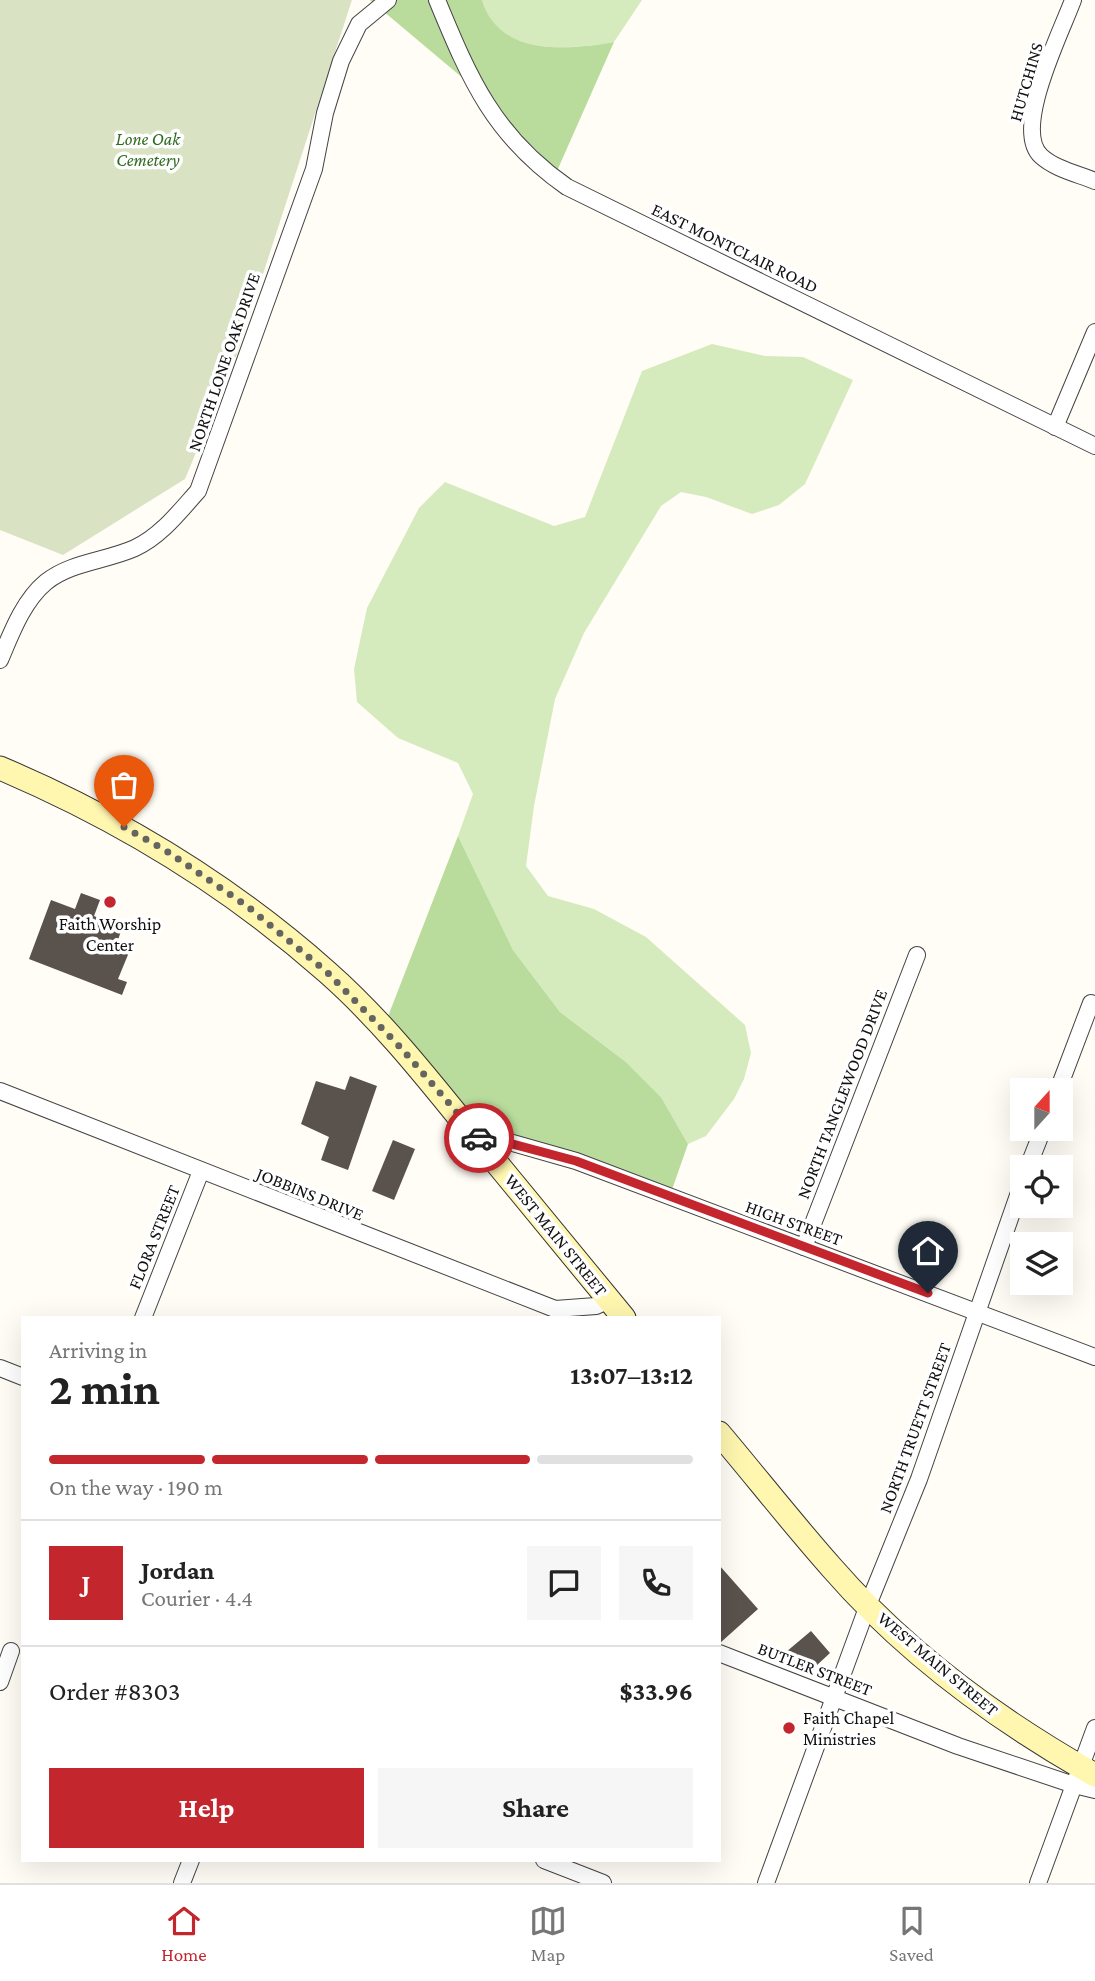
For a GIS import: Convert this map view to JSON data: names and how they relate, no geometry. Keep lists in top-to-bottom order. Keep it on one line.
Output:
{"streets":{"main road":["WEST MAIN STREET"],"street":["HUTCHINS","EAST MONTCLAIR ROAD","NORTH LONE OAK DRIVE","NORTH TANGLEWOOD DRIVE","JOBBINS DRIVE","HIGH STREET","FLORA STREET","NORTH TRUETT STREET","BUTLER STREET"]},"crossings":[["NORTH TANGLEWOOD DRIVE","HIGH STREET"],["JOBBINS DRIVE","WEST MAIN STREET"],["JOBBINS DRIVE","FLORA STREET"],["HIGH STREET","WEST MAIN STREET"],["HIGH STREET","NORTH TRUETT STREET"],["WEST MAIN STREET","NORTH TRUETT STREET"],["WEST MAIN STREET","BUTLER STREET"],["NORTH TRUETT STREET","BUTLER STREET"]],"parks":["Lone Oak Cemetery"],"places":["Faith Worship Center","Faith Chapel Ministries"],"north":"top","page":{"heading":["2 min","Arriving in","13:07–13:12"],"panel":["Jordan","Courier · 4.4","Order #8303","$33.96"],"bar":"On the way · 190 m","round":"J","buttons":["Help","Share"],"tabs":["Home","Map","Saved"]}}
